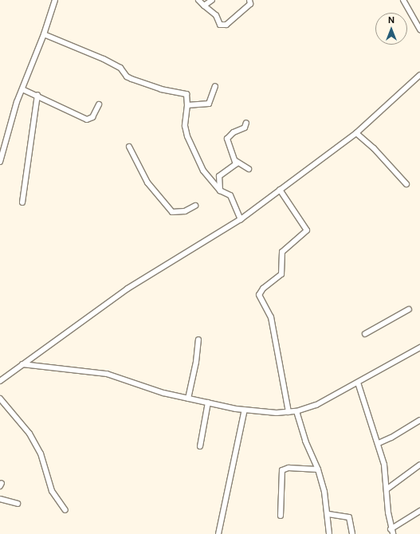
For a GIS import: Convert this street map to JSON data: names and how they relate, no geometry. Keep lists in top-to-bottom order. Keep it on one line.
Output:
{"north":"top"}
